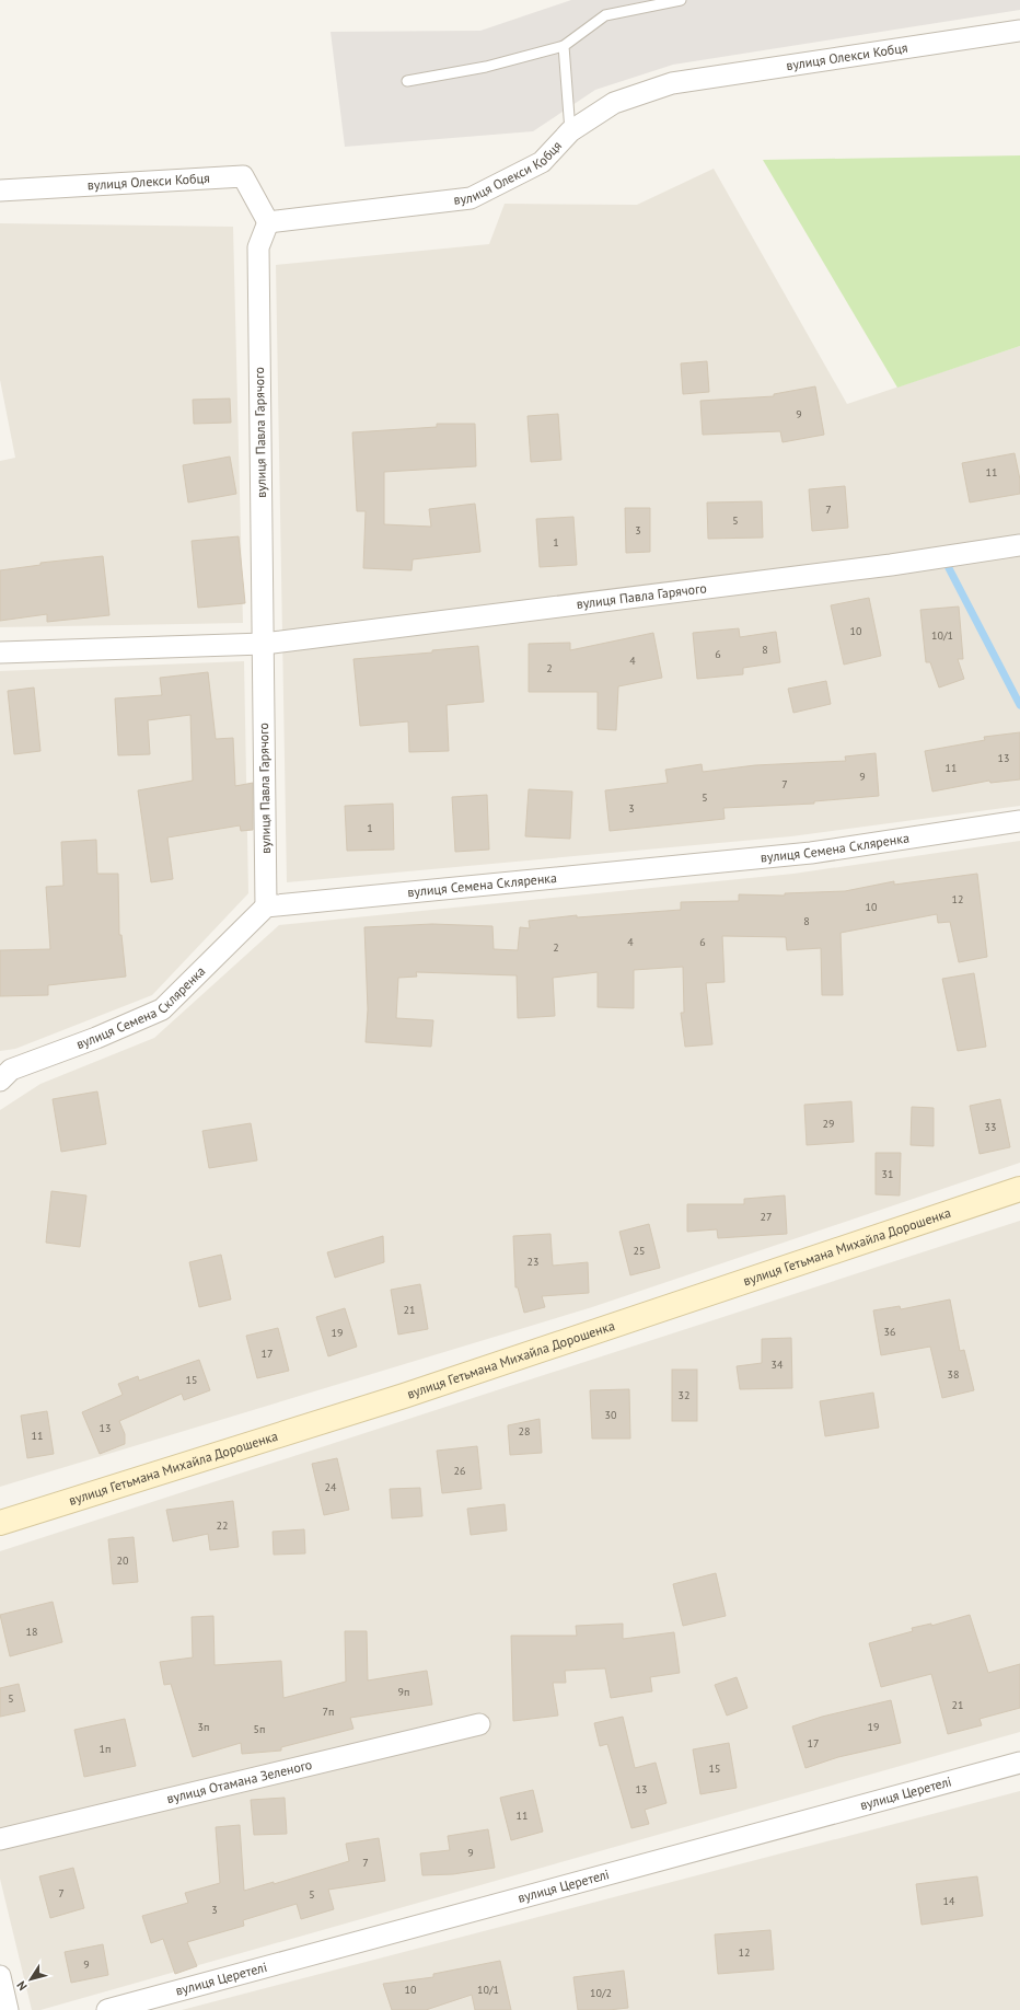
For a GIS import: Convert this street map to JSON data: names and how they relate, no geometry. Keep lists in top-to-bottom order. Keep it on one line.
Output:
{"streets":{"street":["вулиця Олекси Кобця","вулиця Павла Гарячого","вулиця Семена Скляренка","вулиця Гетьмана Михайла Дорошенка","вулиця Отамана Зеленого","вулиця Церетелі"]},"crossings":[["вулиця Олекси Кобця","вулиця Павла Гарячого"],["вулиця Павла Гарячого","вулиця Семена Скляренка"]],"house_numbers":["9","11","7","5","3","1","10","10/1","8","6","4","2","13","11","9","7","5","3","1","12","10","8","4","6","2","29","33","31","27","25","23","21","36","19","17","34","38","15","32","30","13","28","11","26","24","22","20","18","9п","5","21","7п","3п","19","5п","17","1п","15","13","11","9","7","7","5","14","3","12","9","10","10/1","10/2"],"north":"bottom left"}
